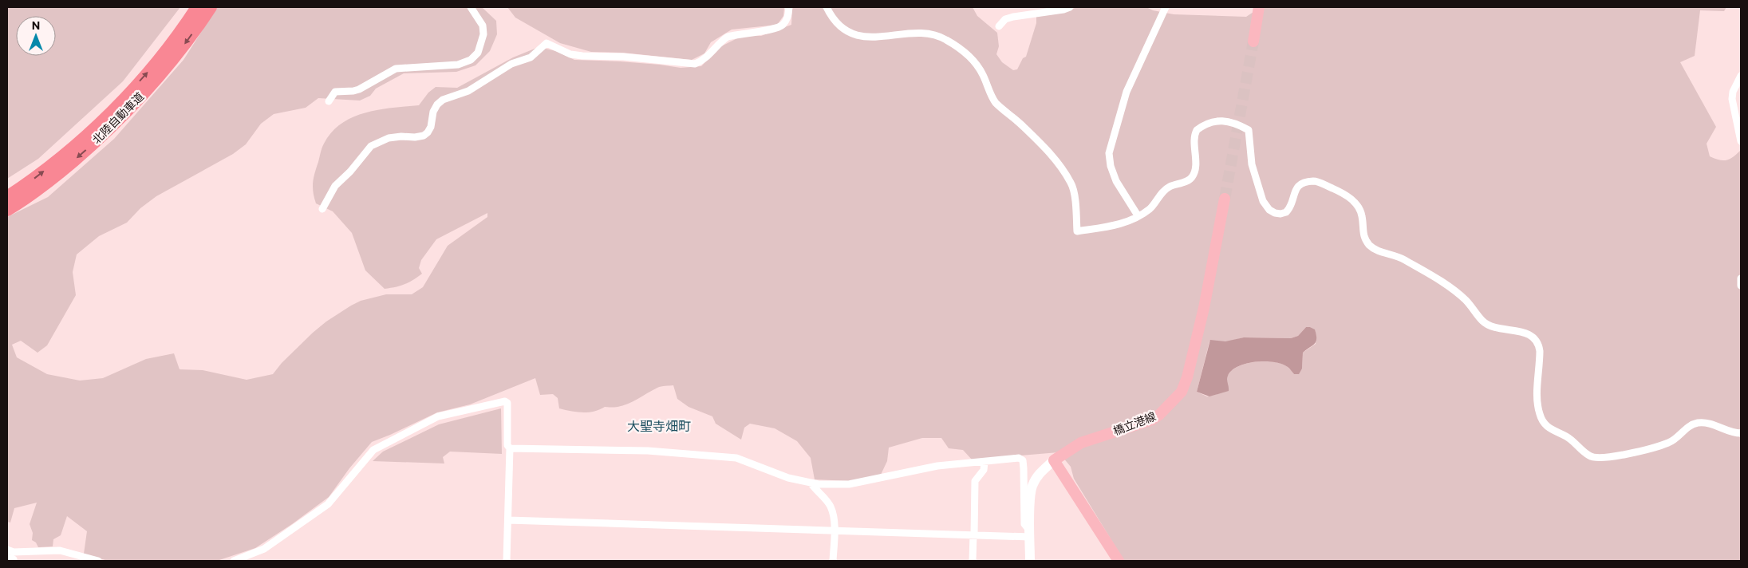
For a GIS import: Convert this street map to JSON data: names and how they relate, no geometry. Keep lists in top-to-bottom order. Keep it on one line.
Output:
{"streets":{"highway":["北陸自動車道"],"main road":["橋立港線"]},"districts":["大聖寺畑町"],"north":"top"}
